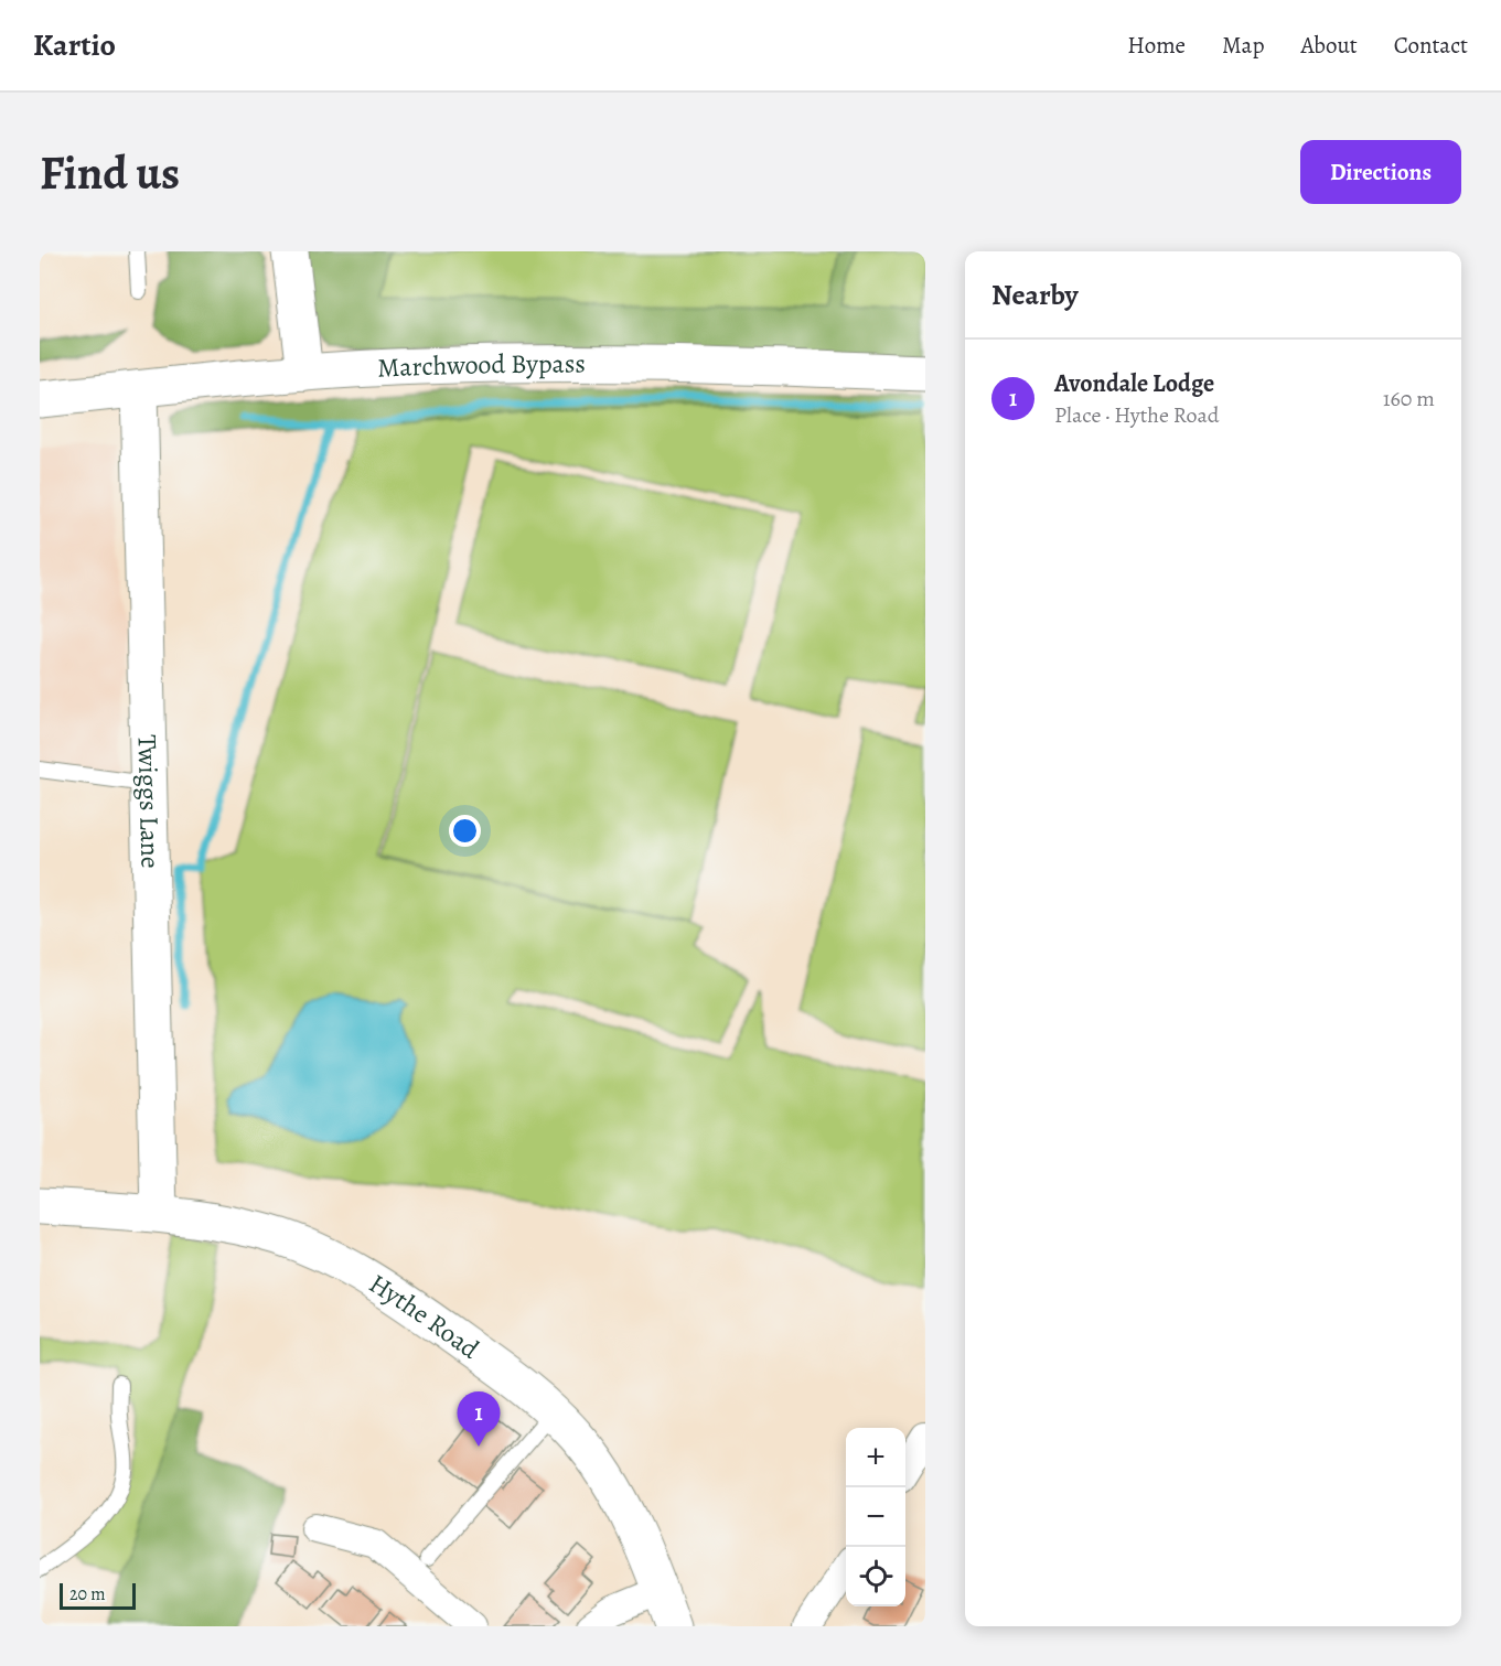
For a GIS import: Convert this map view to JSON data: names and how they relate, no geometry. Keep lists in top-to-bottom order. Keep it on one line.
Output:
{"streets":{"street":["Marchwood Bypass","Twiggs Lane","Hythe Road"]},"crossings":[["Marchwood Bypass","Twiggs Lane"],["Twiggs Lane","Hythe Road"]],"scale_bar":"20 m","page":{"header":"Kartio","nav":["Home","Map","About","Contact"],"buttons":"Directions","title":"Find us","heading":"Nearby","list":[{"mark":"1","name":"Avondale Lodge","note":"Place · Hythe Road","value":"160 m"}],"pins":"1","map_buttons":["+","−"],"scale":"20 m"}}
